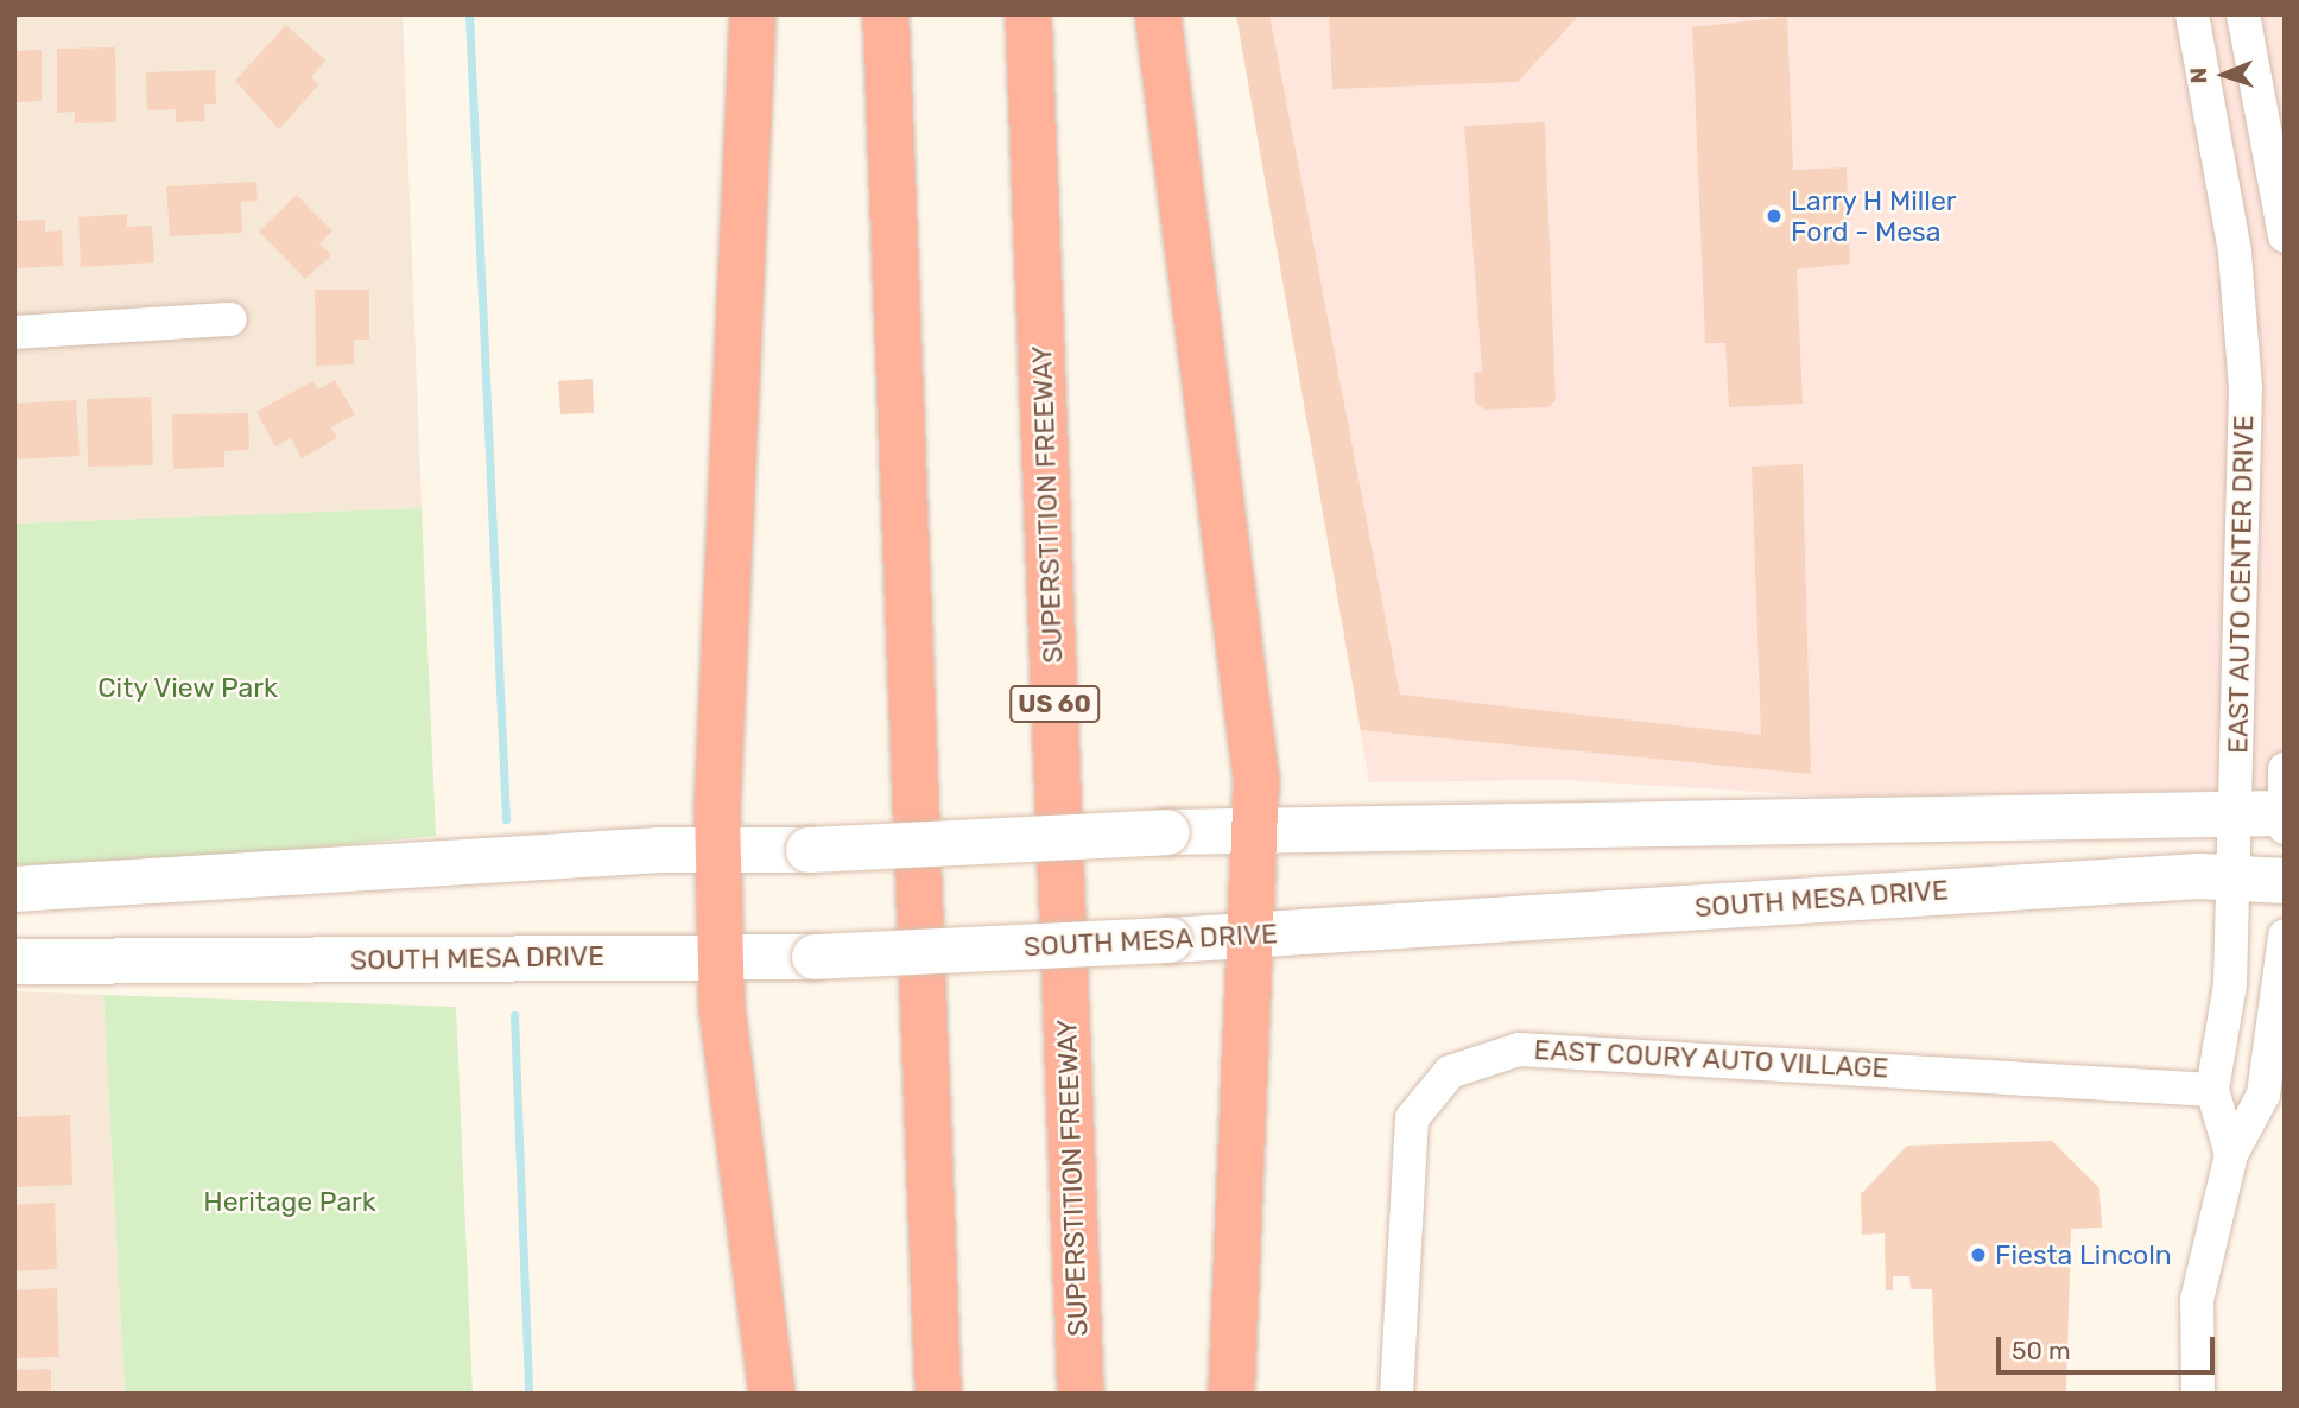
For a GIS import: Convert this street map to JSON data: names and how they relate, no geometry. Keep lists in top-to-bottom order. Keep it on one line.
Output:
{"streets":{"highway":["SUPERSTITION FREEWAY","US 60"],"main road":["SOUTH MESA DRIVE"],"street":["EAST AUTO CENTER DRIVE","EAST COURY AUTO VILLAGE"]},"crossings":[["EAST AUTO CENTER DRIVE","SOUTH MESA DRIVE"],["EAST AUTO CENTER DRIVE","EAST COURY AUTO VILLAGE"]],"parks":["City View Park","Heritage Park"],"places":["Larry H Miller Ford - Mesa","Fiesta Lincoln"],"scale_bar":"50 m","north":"left"}
